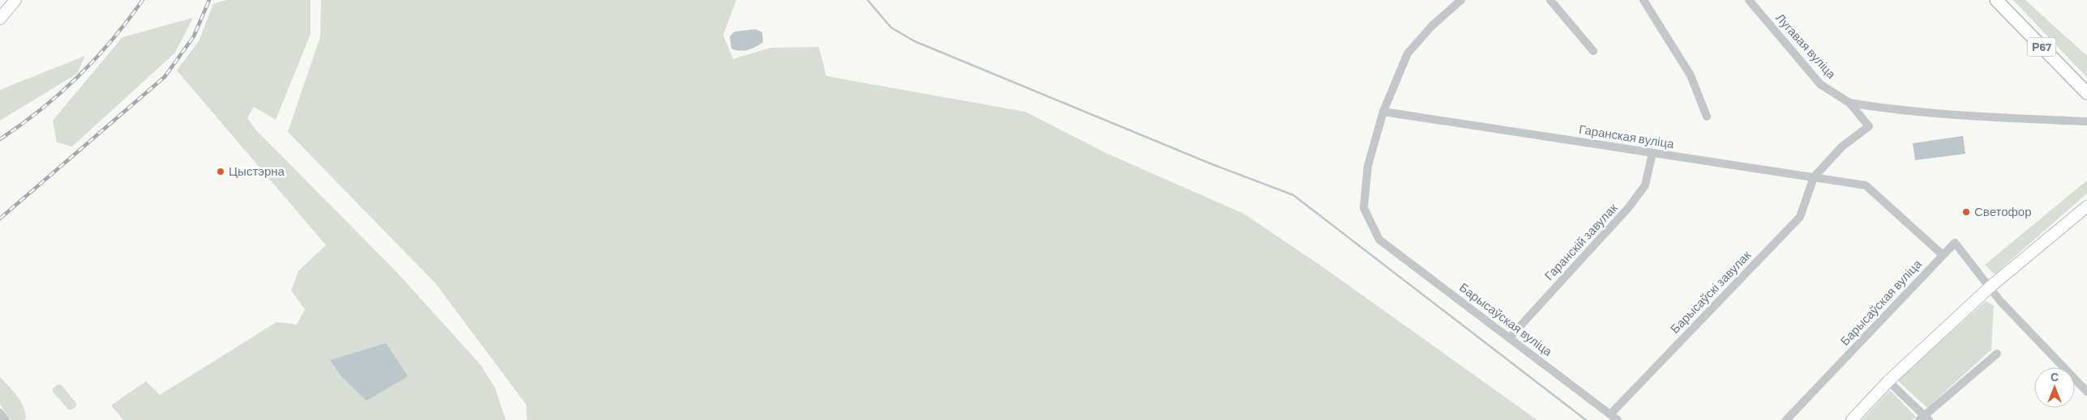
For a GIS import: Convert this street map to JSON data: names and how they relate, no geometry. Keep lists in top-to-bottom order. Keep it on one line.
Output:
{"streets":{"main road":["Р67"],"street":["Лугавая вуліца","Гаранская вуліца","Гаранскій завулак","Барысаўскі завулак","Барысаўская вуліца"]},"crossings":[["Гаранская вуліца","Гаранскій завулак"],["Гаранская вуліца","Барысаўскі завулак"],["Гаранская вуліца","Барысаўская вуліца"],["Гаранскій завулак","Барысаўская вуліца"],["Барысаўскі завулак","Барысаўская вуліца"]],"places":["Цыстэрна","Светофор"],"north":"top"}
